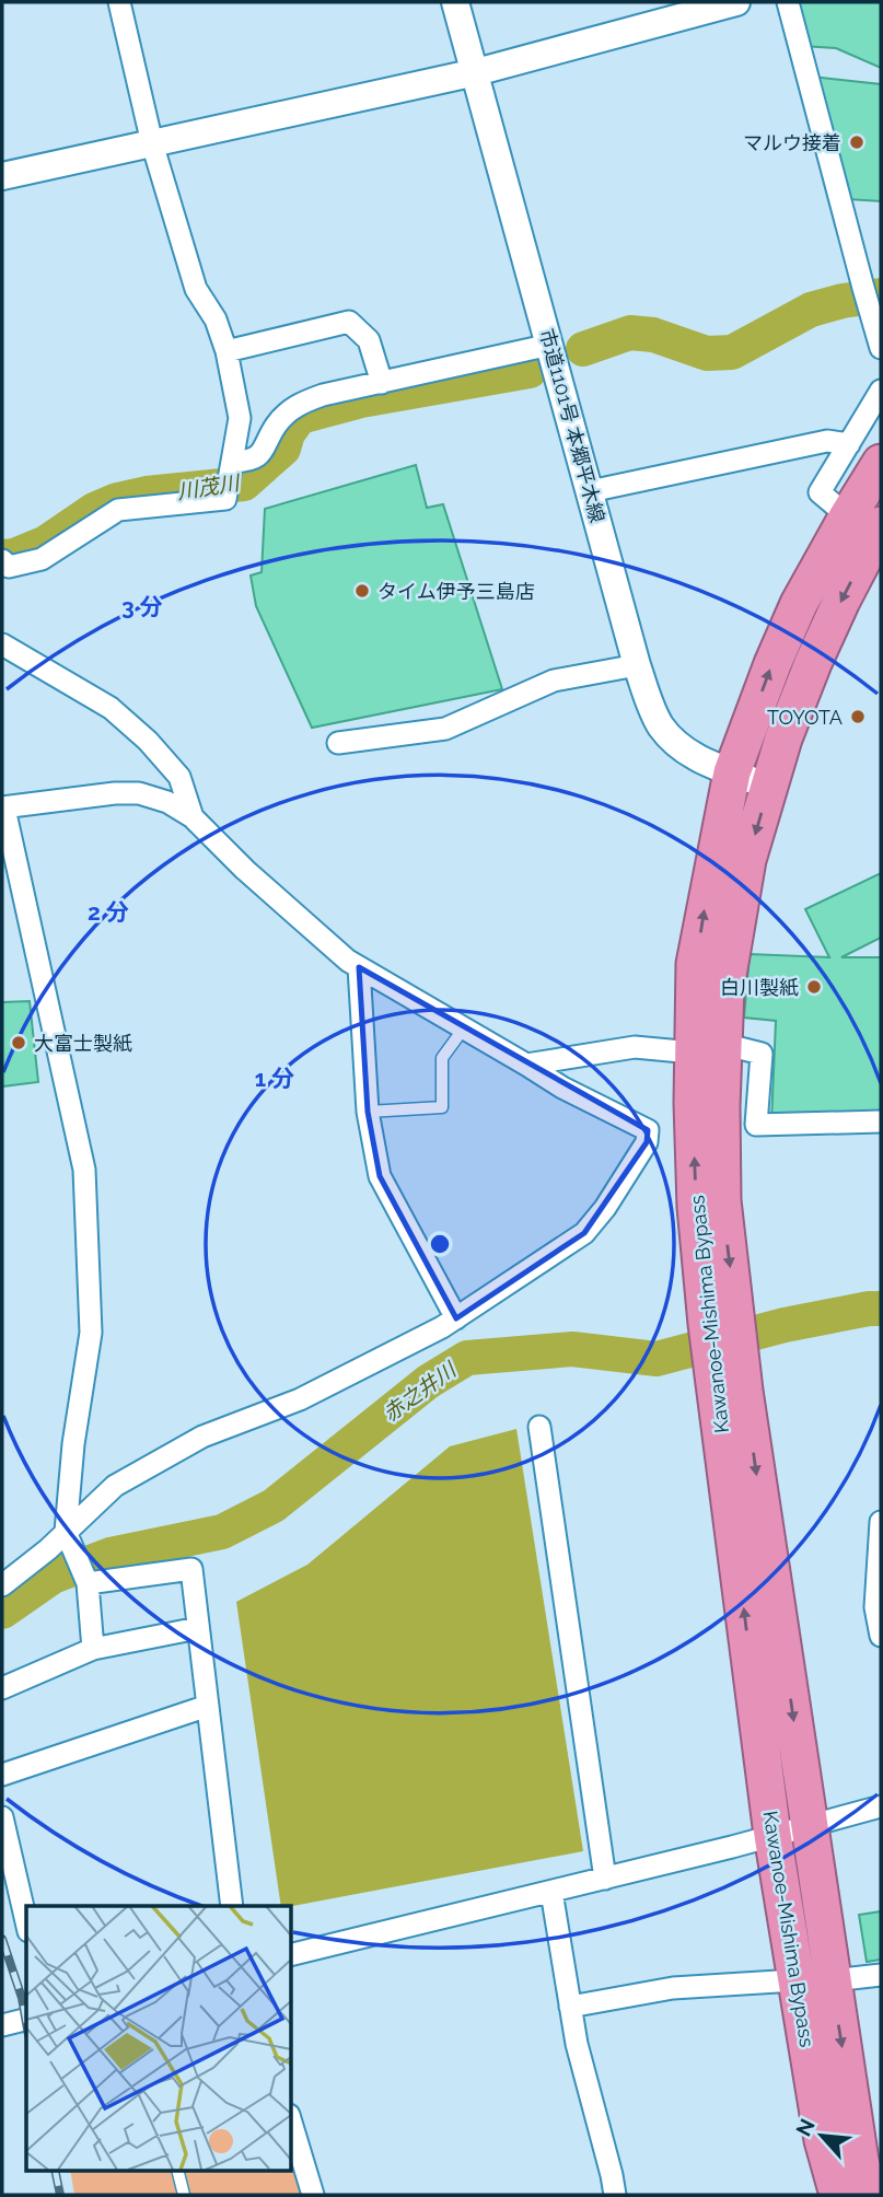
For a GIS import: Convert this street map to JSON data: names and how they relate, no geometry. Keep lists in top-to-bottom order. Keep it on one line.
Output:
{"streets":{"highway":["Kawanoe-Mishima Bypass"],"street":["市道1101号 本郷平木線"]},"crossings":[["市道1101号 本郷平木線","Kawanoe-Mishima Bypass"]],"water":["川茂川","赤之井川"],"places":["マルウ接着","タイム伊予三島店","TOYOTA","白川製紙","大富士製紙"],"north":"top left","rings":["3 分","2 分","1 分"]}
